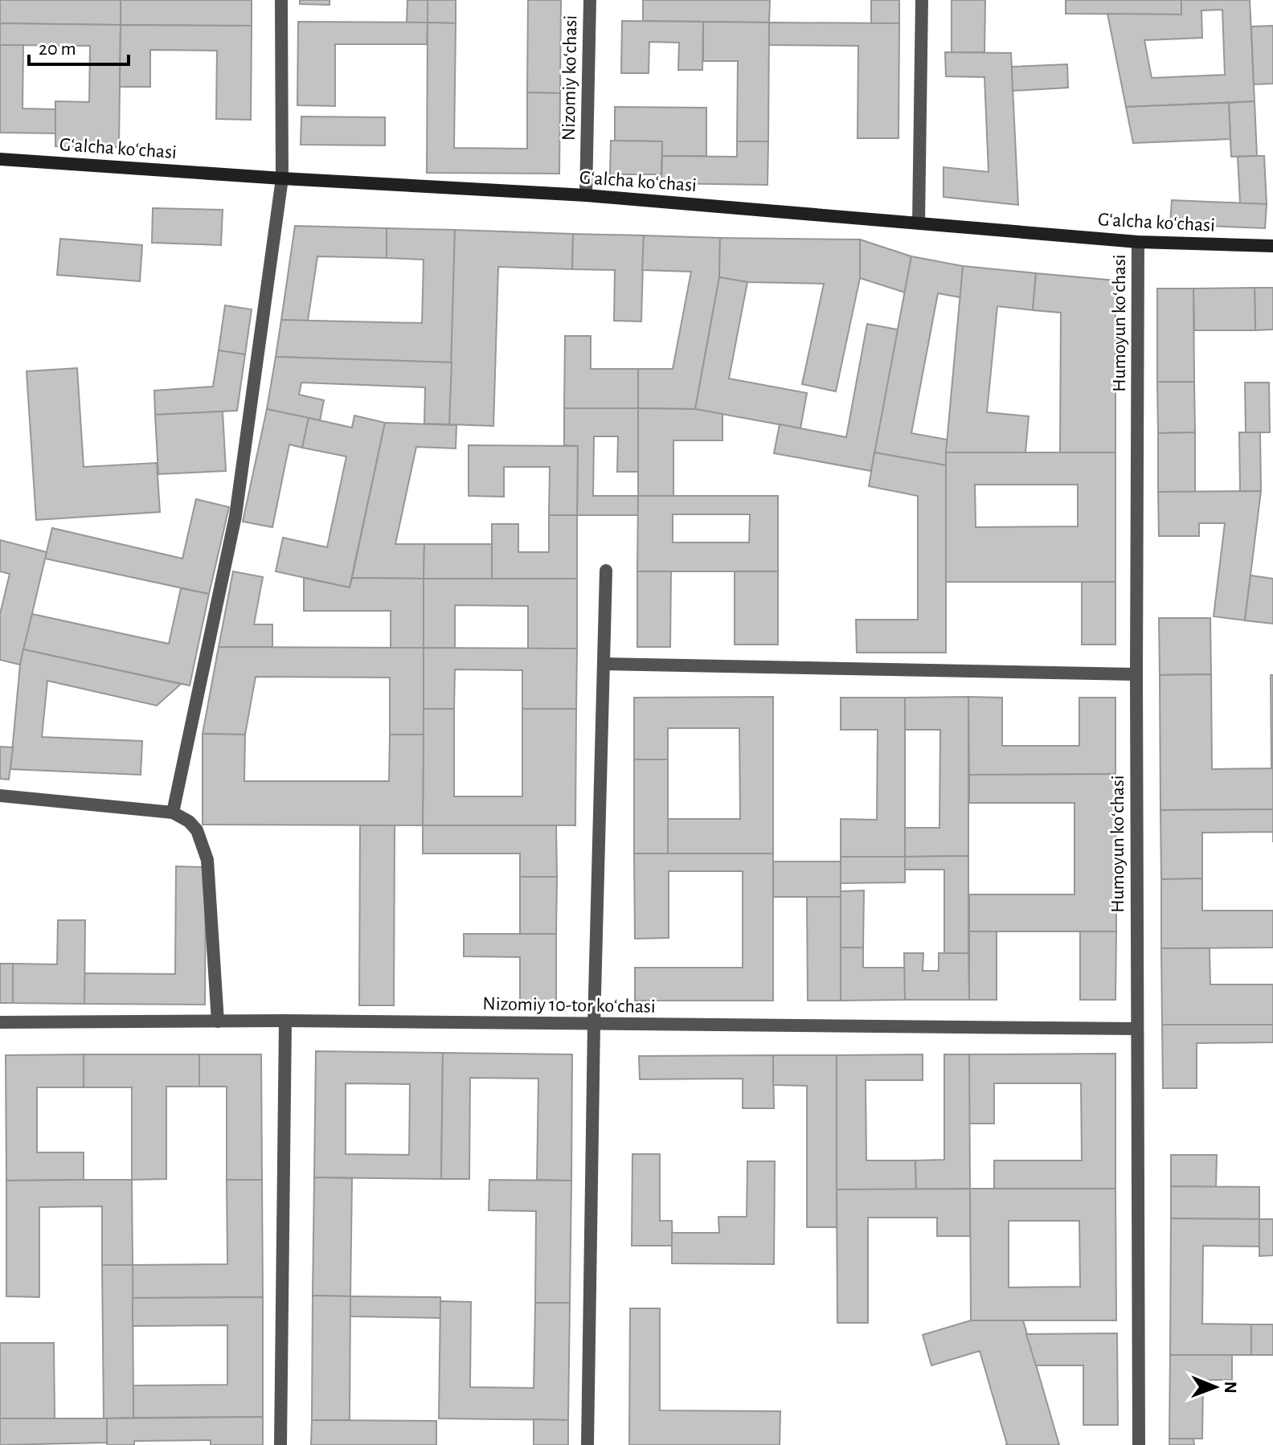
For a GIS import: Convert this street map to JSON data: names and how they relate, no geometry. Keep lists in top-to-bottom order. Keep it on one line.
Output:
{"streets":{"street":["Nizomiy koʻchasi","Gʻalcha koʻchasi","Humoyun koʻchasi","Nizomiy 10-tor koʻchasi"]},"crossings":[["Nizomiy koʻchasi","Gʻalcha koʻchasi"],["Gʻalcha koʻchasi","Humoyun koʻchasi"],["Humoyun koʻchasi","Nizomiy 10-tor koʻchasi"]],"scale_bar":"20 m","north":"right"}
